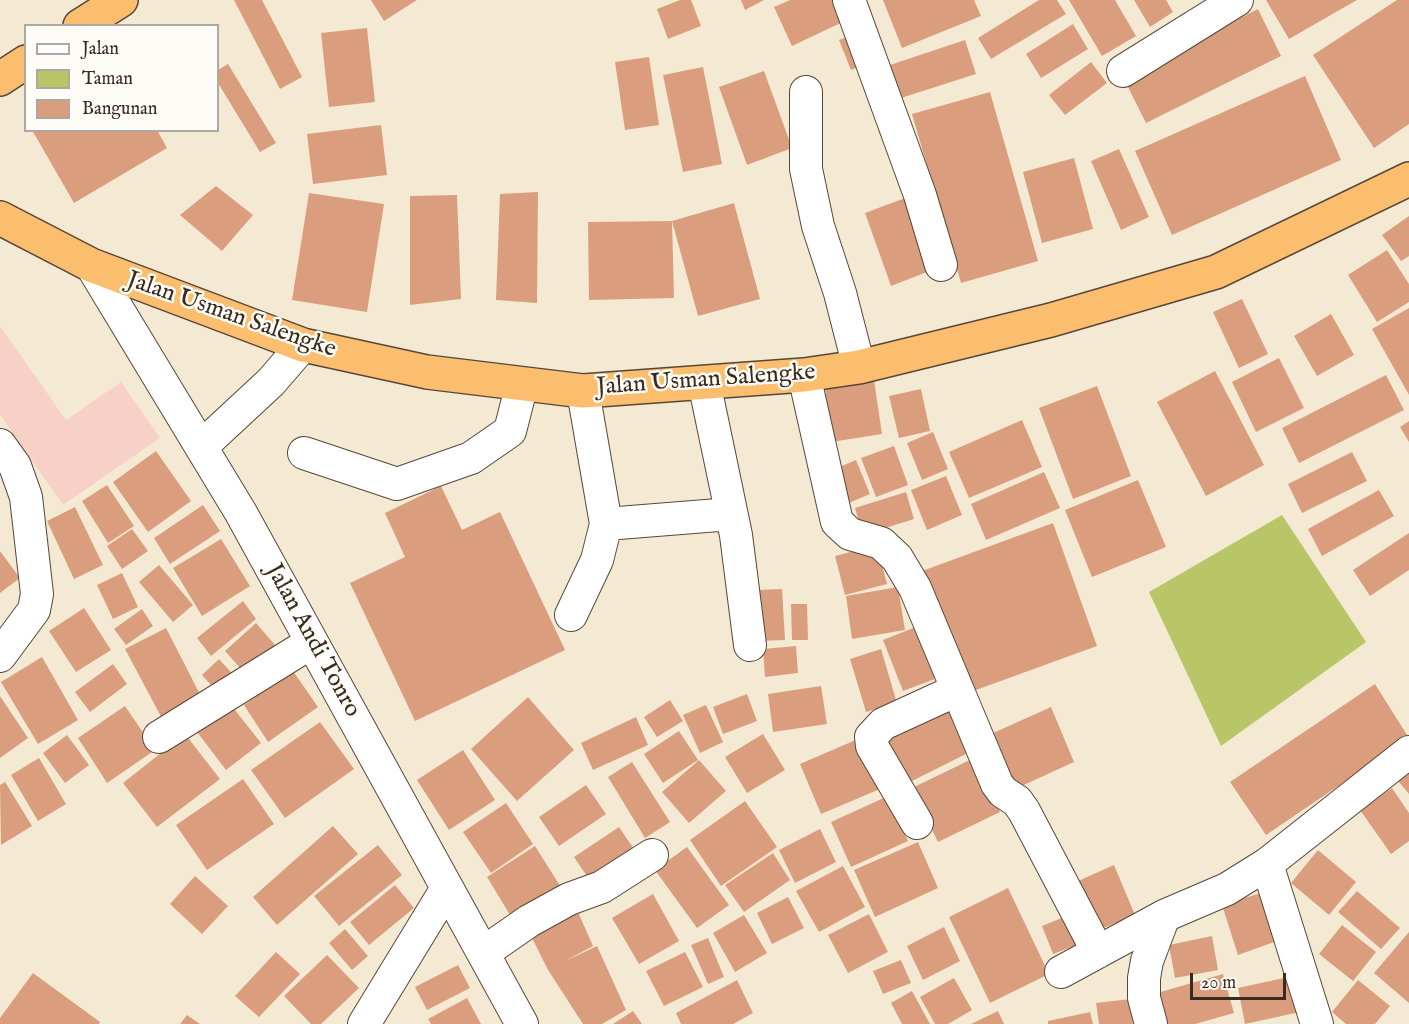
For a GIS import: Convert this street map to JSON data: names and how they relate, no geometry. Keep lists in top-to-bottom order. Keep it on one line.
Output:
{"streets":{"highway":["Jalan Usman Salengke"],"street":["Jalan Andi Tonro"]},"crossings":[["Jalan Usman Salengke","Jalan Andi Tonro"]],"legend":["Jalan","Taman","Bangunan"],"scale_bar":"20 m"}
